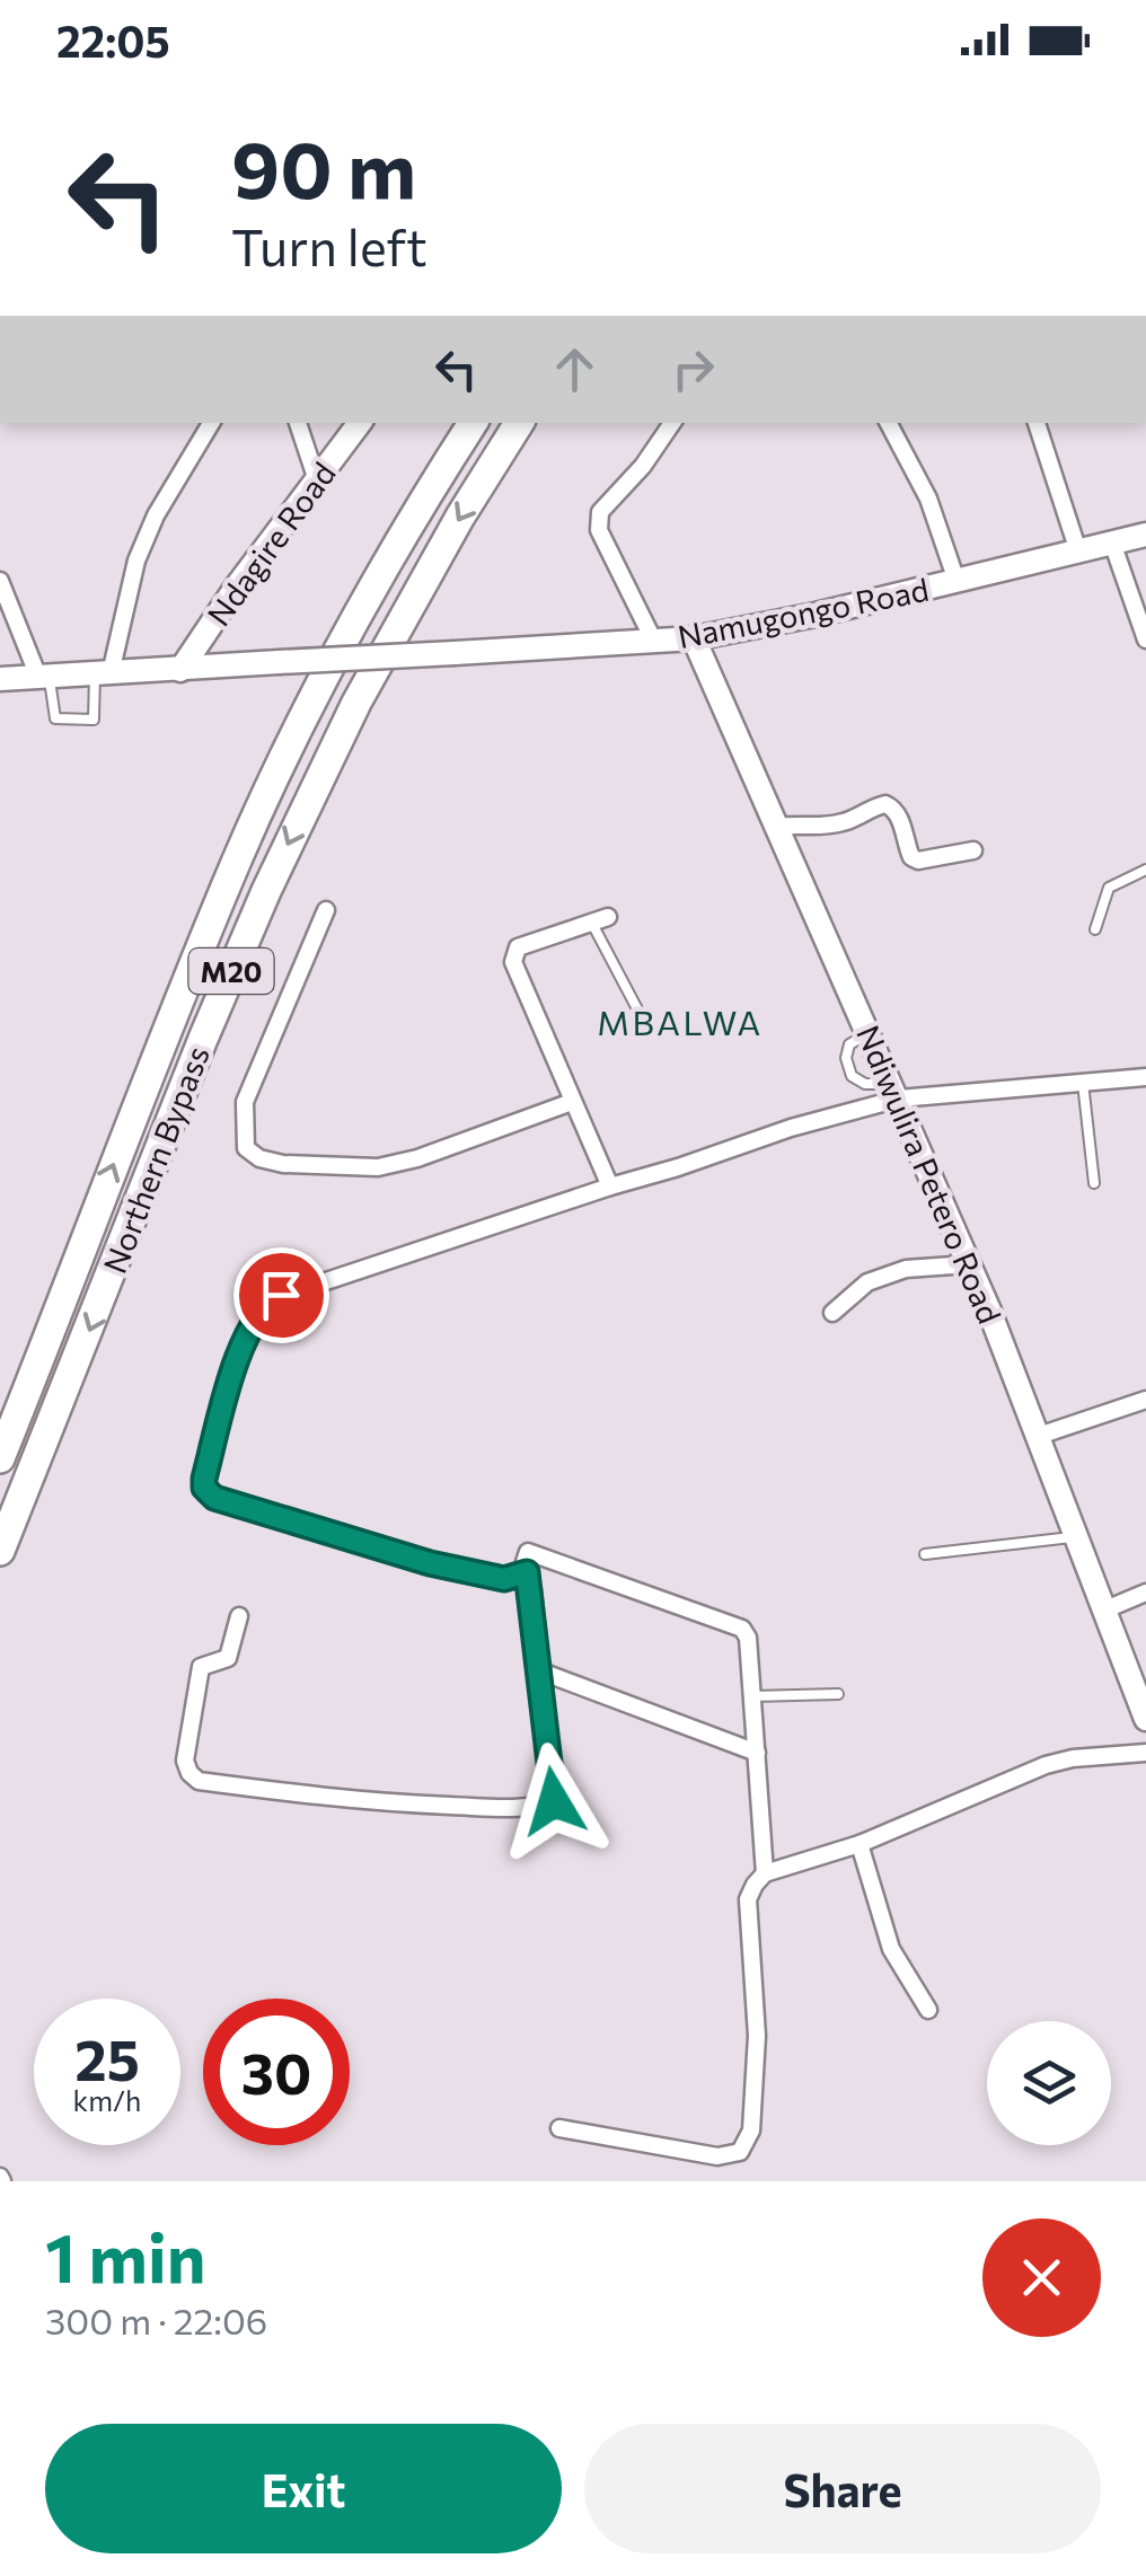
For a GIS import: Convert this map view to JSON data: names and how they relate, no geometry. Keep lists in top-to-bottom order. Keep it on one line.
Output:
{"streets":{"highway":["M20","Northern Bypass"],"street":["Ndagire Road","Namugongo Road","Ndiwulira Petero Road"]},"crossings":[["Ndagire Road","Namugongo Road"],["Namugongo Road","Ndiwulira Petero Road"]],"districts":["MBALWA"],"page":{"status":"22:05","turn":["90 m","Turn left"],"speed":"25 km/h","limit":"30","heading":["1 min","300 m · 22:06"],"buttons":["Exit","Share"]}}
